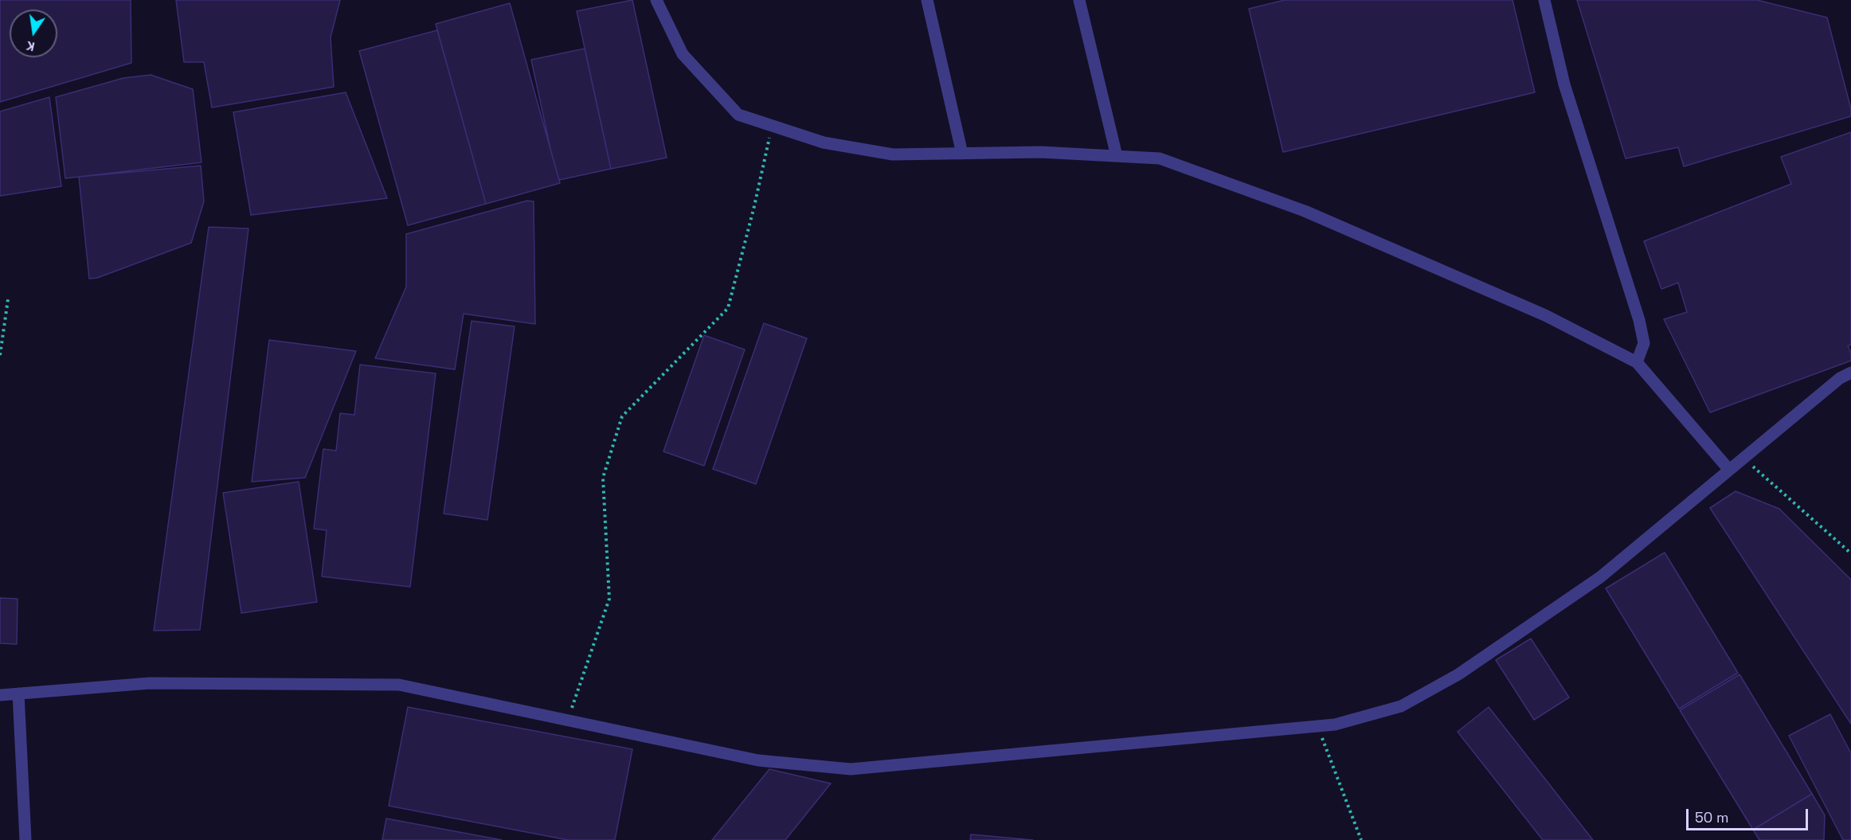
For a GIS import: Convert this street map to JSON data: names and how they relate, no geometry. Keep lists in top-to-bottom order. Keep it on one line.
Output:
{"scale_bar":"50 m","north":"bottom"}
